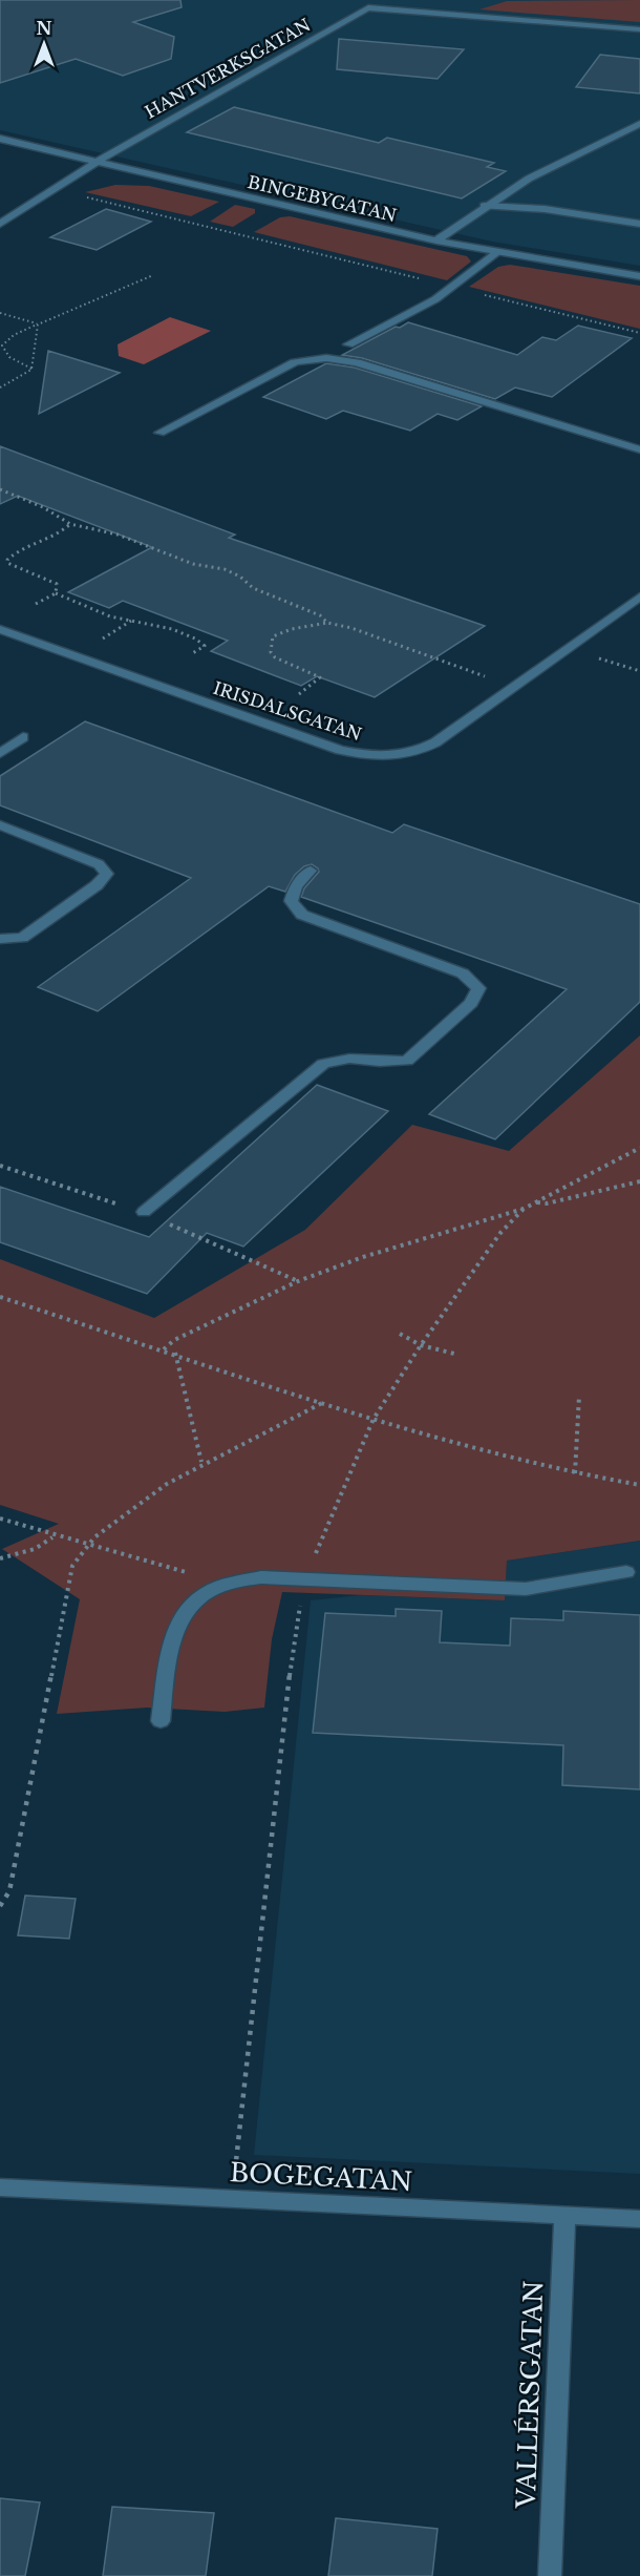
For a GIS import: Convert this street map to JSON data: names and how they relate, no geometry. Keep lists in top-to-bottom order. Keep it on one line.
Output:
{"streets":{"street":["HANTVERKSGATAN","BINGEBYGATAN","IRISDALSGATAN","BOGEGATAN","VALLÉRSGATAN"]},"crossings":[["HANTVERKSGATAN","BINGEBYGATAN"],["BOGEGATAN","VALLÉRSGATAN"]],"north":"top"}
